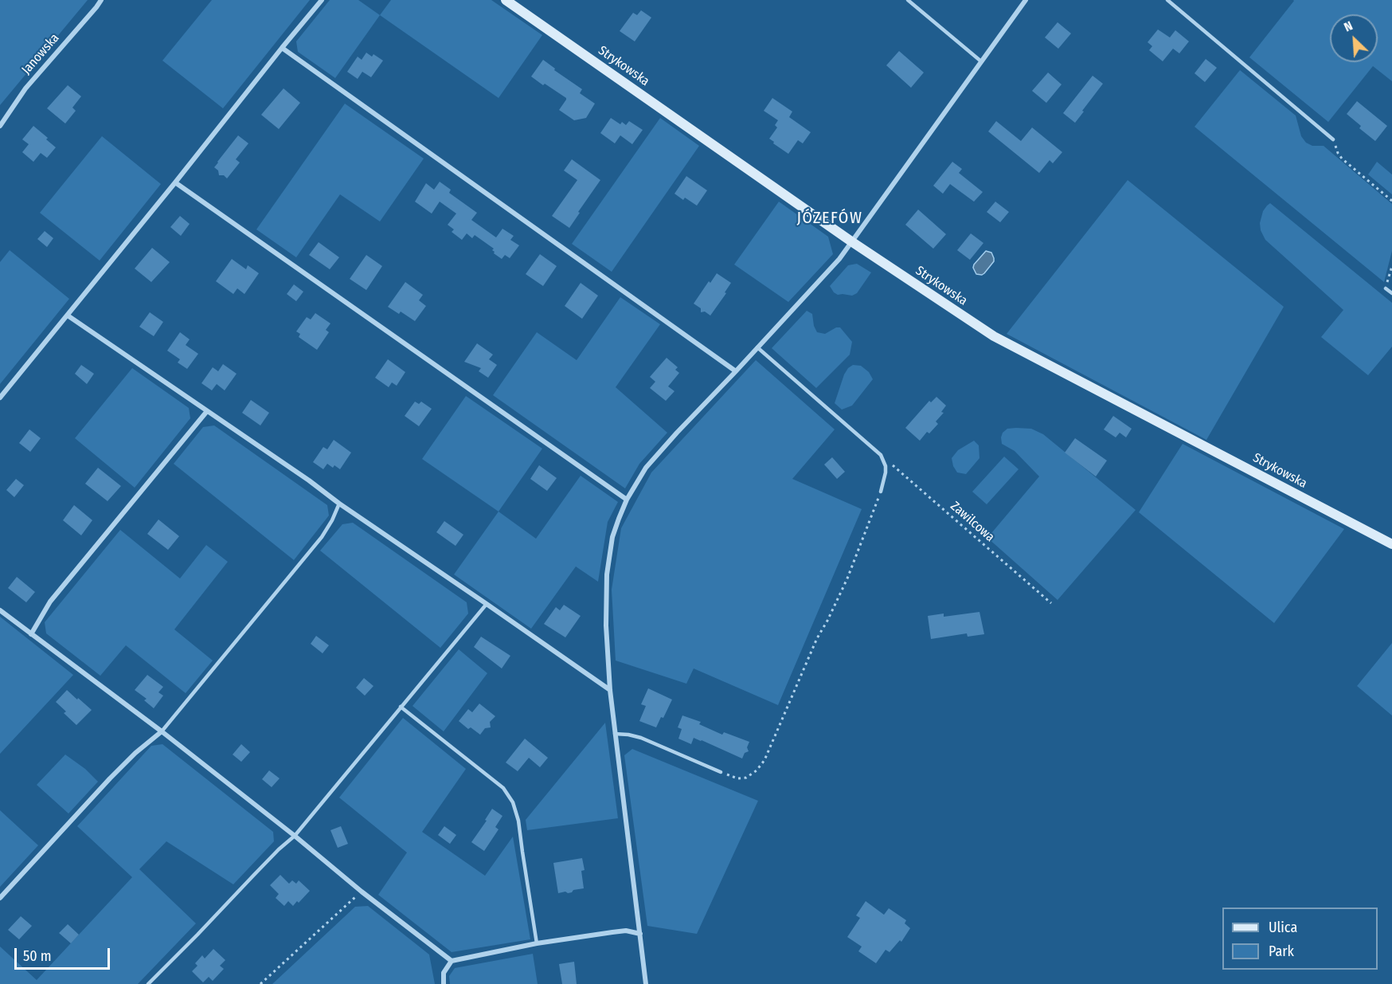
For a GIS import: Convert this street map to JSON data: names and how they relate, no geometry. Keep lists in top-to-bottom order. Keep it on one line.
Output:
{"streets":{"street":["Janowska","Strykowska"],"path":["Zawilcowa"]},"districts":["JÓZEFÓW"],"legend":["Ulica","Park"],"scale_bar":"50 m","north":"top left"}
